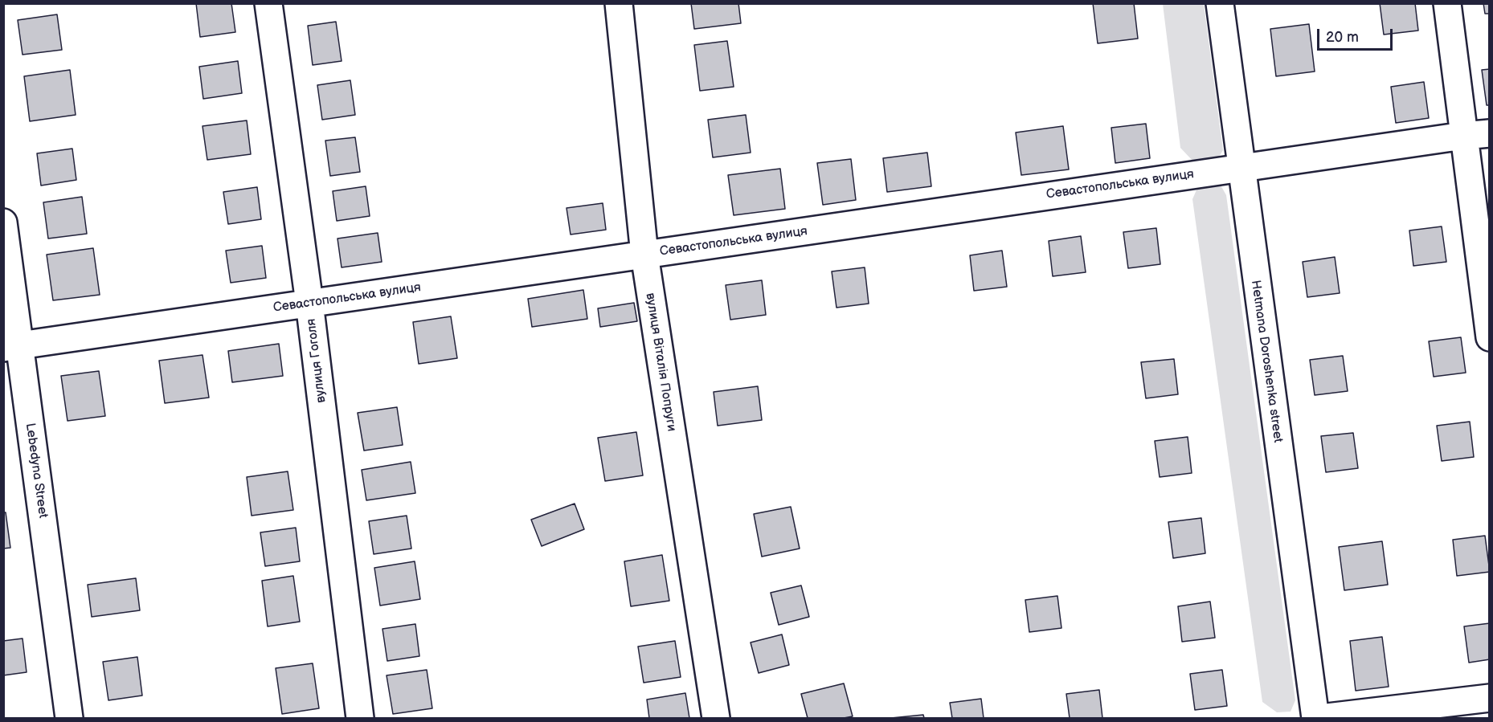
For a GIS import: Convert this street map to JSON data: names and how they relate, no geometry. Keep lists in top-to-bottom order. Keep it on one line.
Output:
{"streets":{"street":["Севастопольська вулиця","вулиця Гоголя","Hetmana Doroshenka street","вулиця Віталія Попруги","Lebedyna Street"]},"crossings":[["Севастопольська вулиця","вулиця Гоголя"],["Севастопольська вулиця","Hetmana Doroshenka street"],["Севастопольська вулиця","вулиця Віталія Попруги"],["Севастопольська вулиця","Lebedyna Street"]],"scale_bar":"20 m"}
